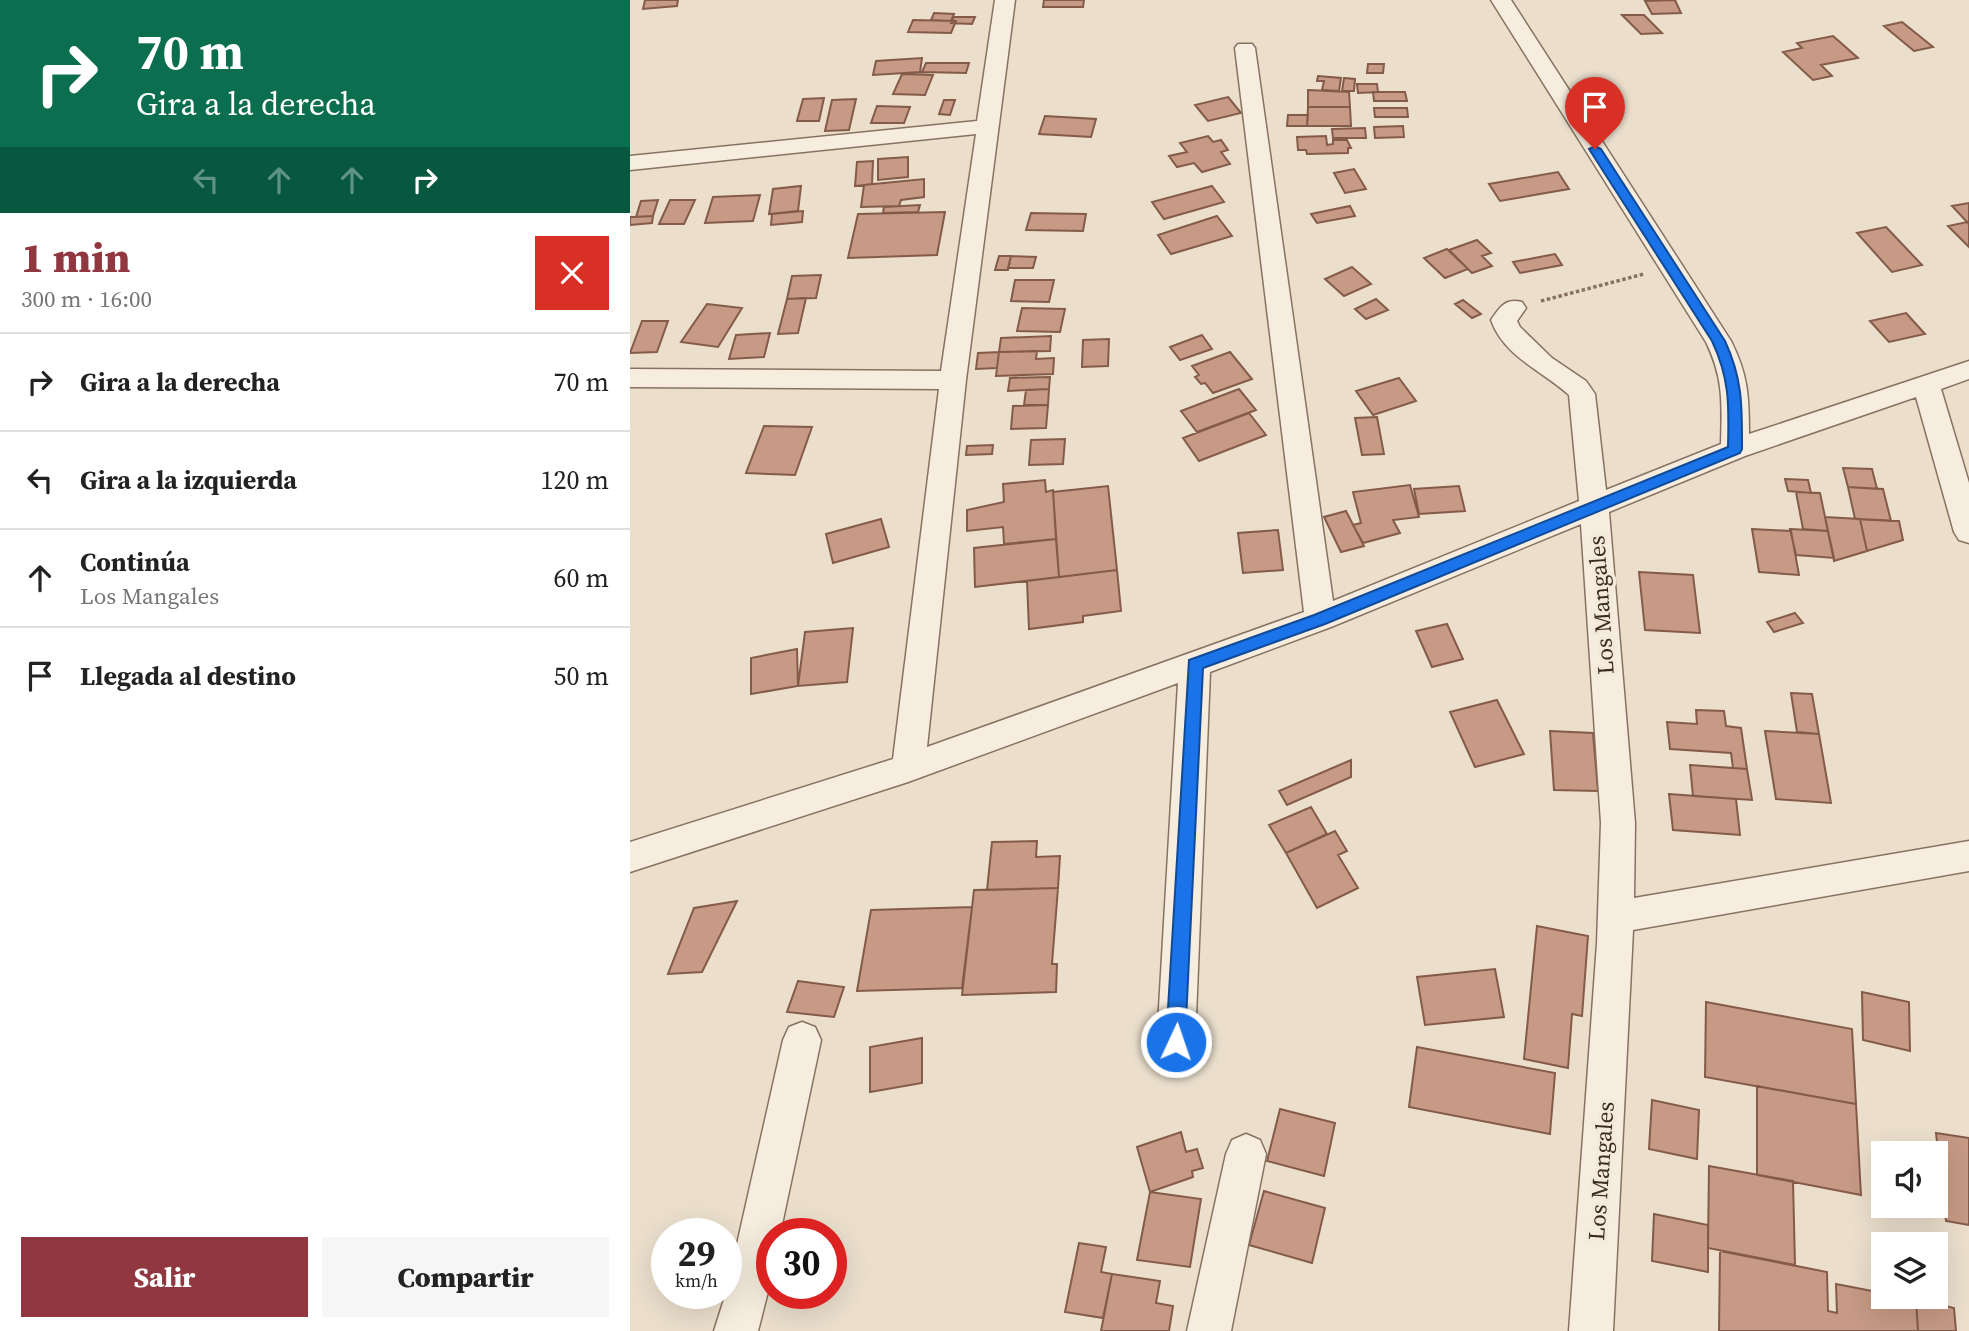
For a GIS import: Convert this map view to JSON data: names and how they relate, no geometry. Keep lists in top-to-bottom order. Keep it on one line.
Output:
{"streets":{"street":["Los Mangales"]},"page":{"turn":["70 m","Gira a la derecha"],"heading":["1 min","300 m · 16:00"],"list":[{"name":"Gira a la derecha","value":"70 m"},{"name":"Gira a la izquierda","value":"120 m"},{"name":"Continúa","note":"Los Mangales","value":"60 m"},{"name":"Llegada al destino","value":"50 m"}],"speed":"29 km/h","limit":"30","buttons":["Salir","Compartir"]}}
